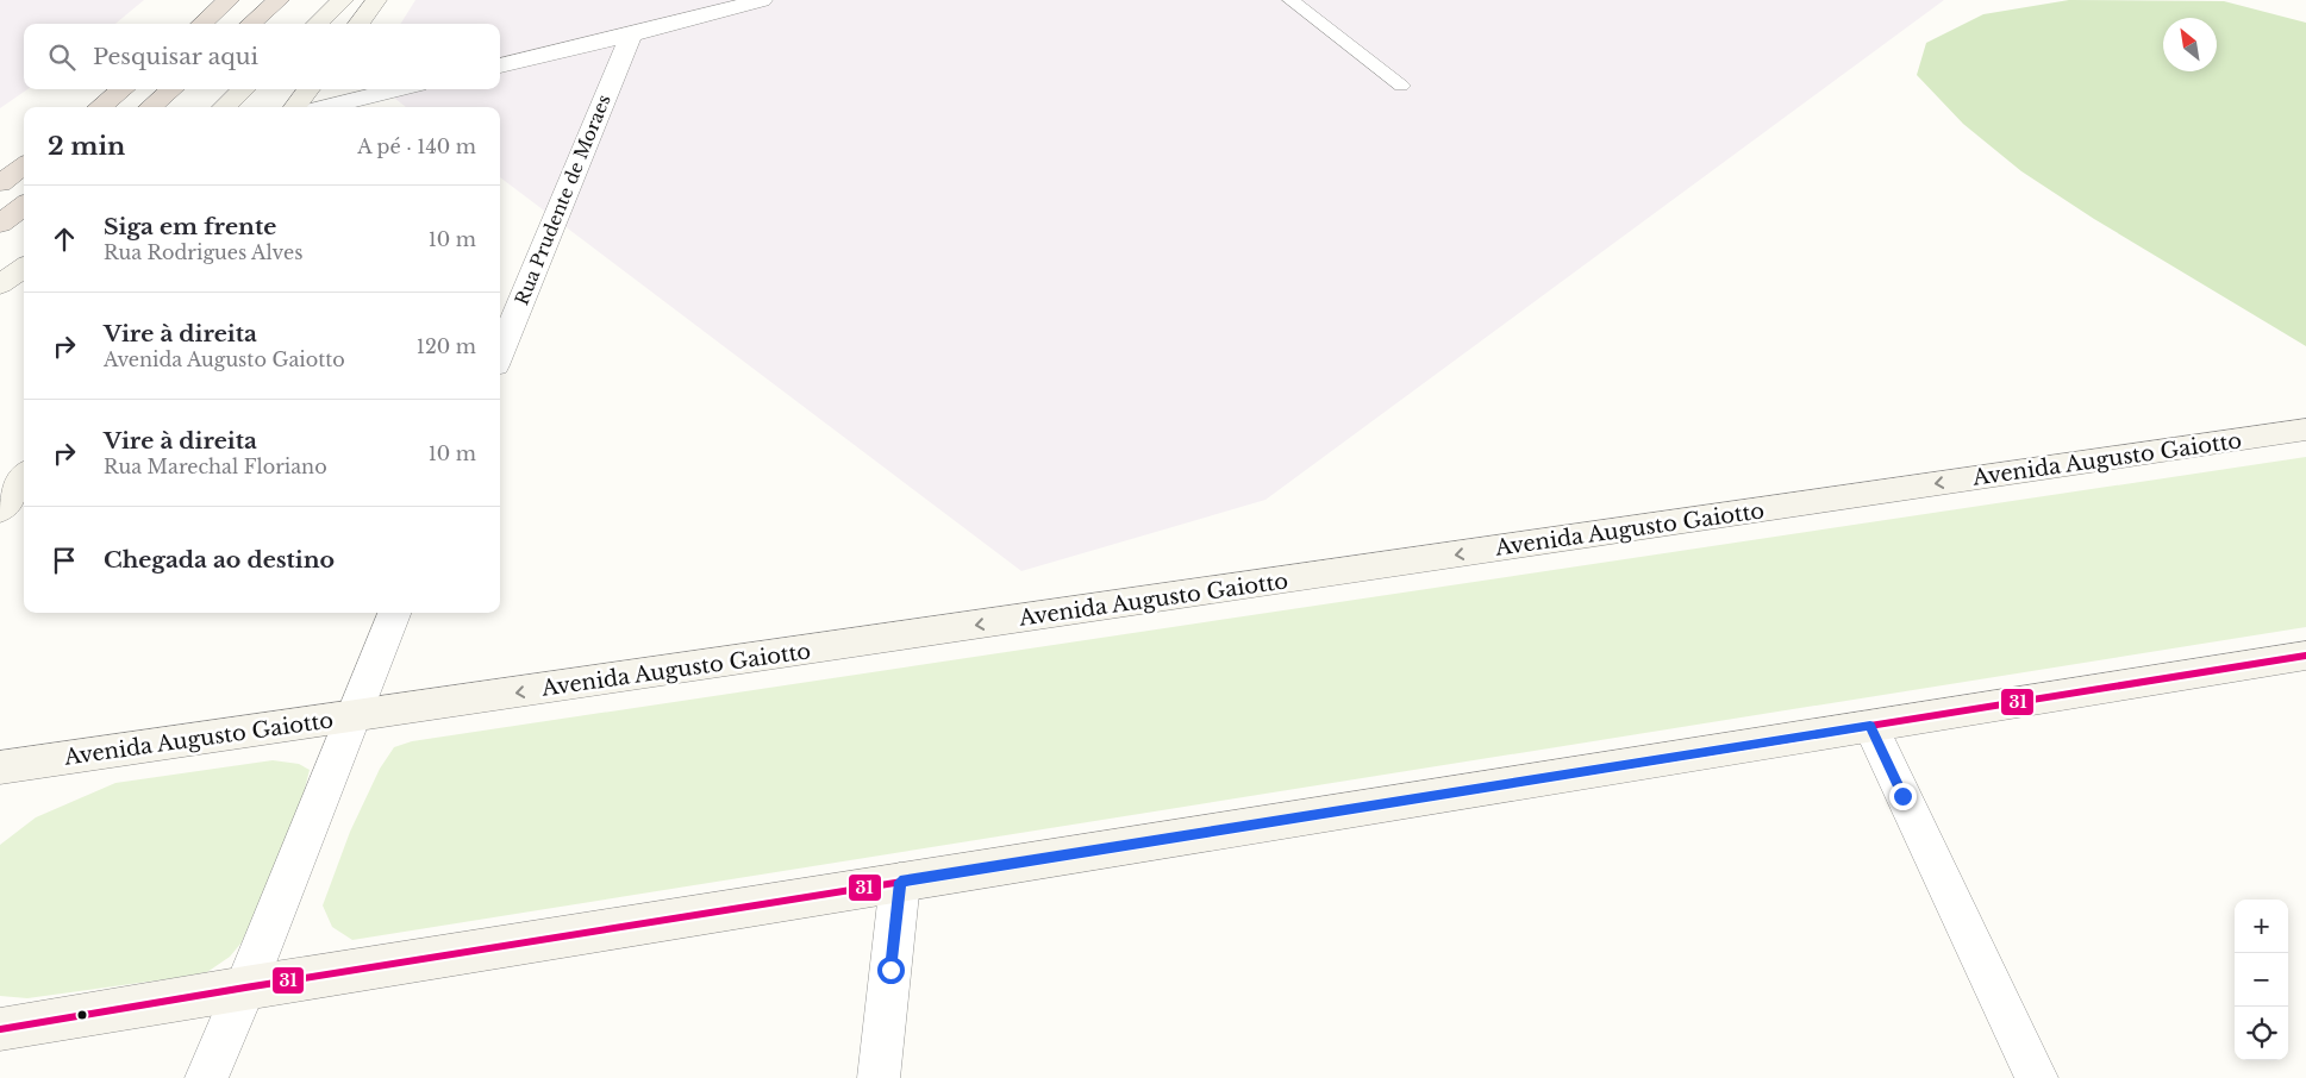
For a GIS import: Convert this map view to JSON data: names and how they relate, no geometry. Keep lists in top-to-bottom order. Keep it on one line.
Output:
{"streets":{"street":["Rua Prudente de Moraes","Avenida Augusto Gaiotto"]},"lines":["transit line 31"],"north":"top left","page":{"search":"Pesquisar aqui","heading":["2 min","A pé · 140 m"],"list":[["Siga em frente","Rua Rodrigues Alves","10 m"],["Vire à direita","Avenida Augusto Gaiotto","120 m"],["Vire à direita","Rua Marechal Floriano","10 m"],"Chegada ao destino"],"map_buttons":["+","−"]}}
